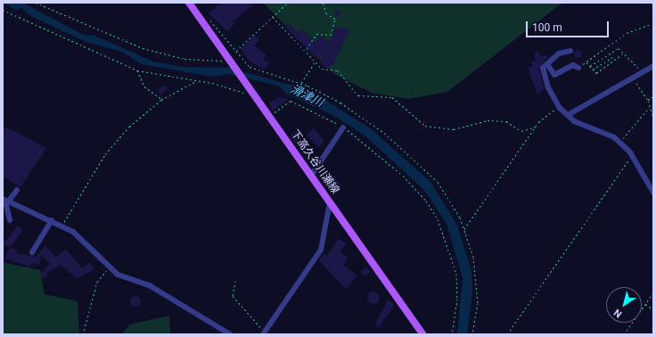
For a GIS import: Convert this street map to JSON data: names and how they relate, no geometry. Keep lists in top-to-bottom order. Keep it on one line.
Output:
{"streets":{"main road":["下高久谷川瀬線"]},"water":["滑津川"],"scale_bar":"100 m","north":"bottom left"}
